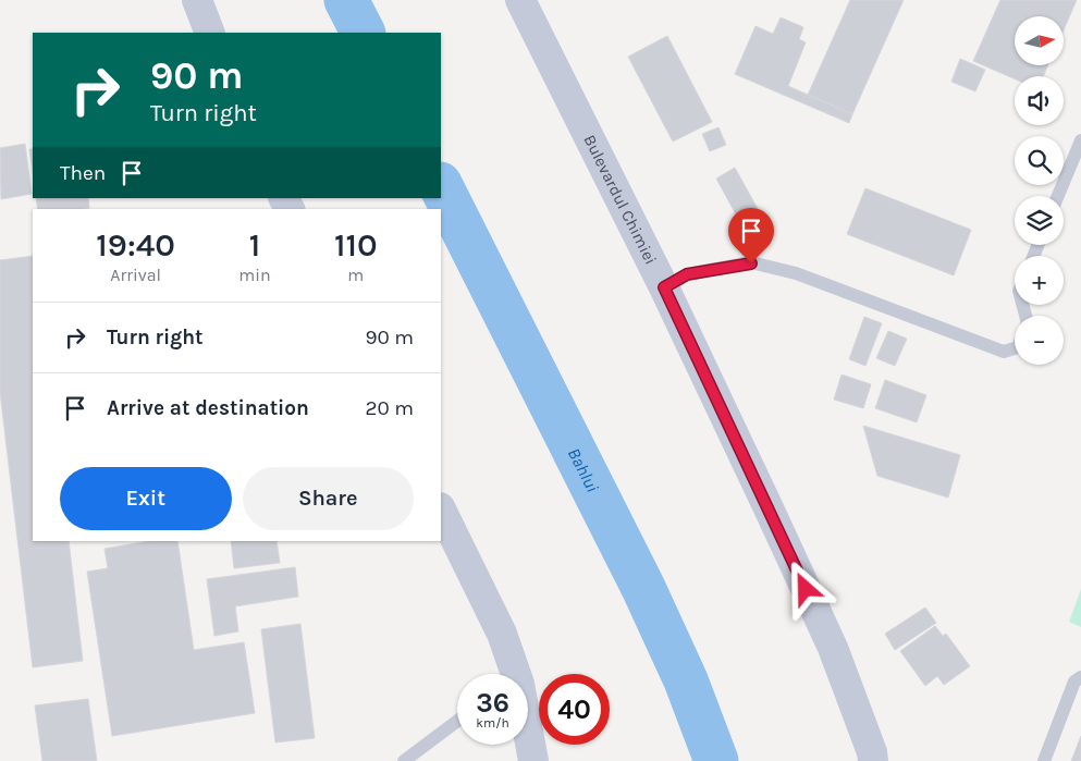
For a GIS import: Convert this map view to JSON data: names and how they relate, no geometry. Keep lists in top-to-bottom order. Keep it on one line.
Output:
{"streets":{"street":["Bulevardul Chimiei"]},"water":["Bahlui"],"north":"right","page":{"map_buttons":["+","−"],"turn":["90 m","Turn right"],"then":"Then","eta":["19:40","Arrival","1","min","110","m"],"list":[{"name":"Turn right","value":"90 m"},{"name":"Arrive at destination","value":"20 m"}],"buttons":["Exit","Share"],"speed":"36 km/h","limit":"40"}}
